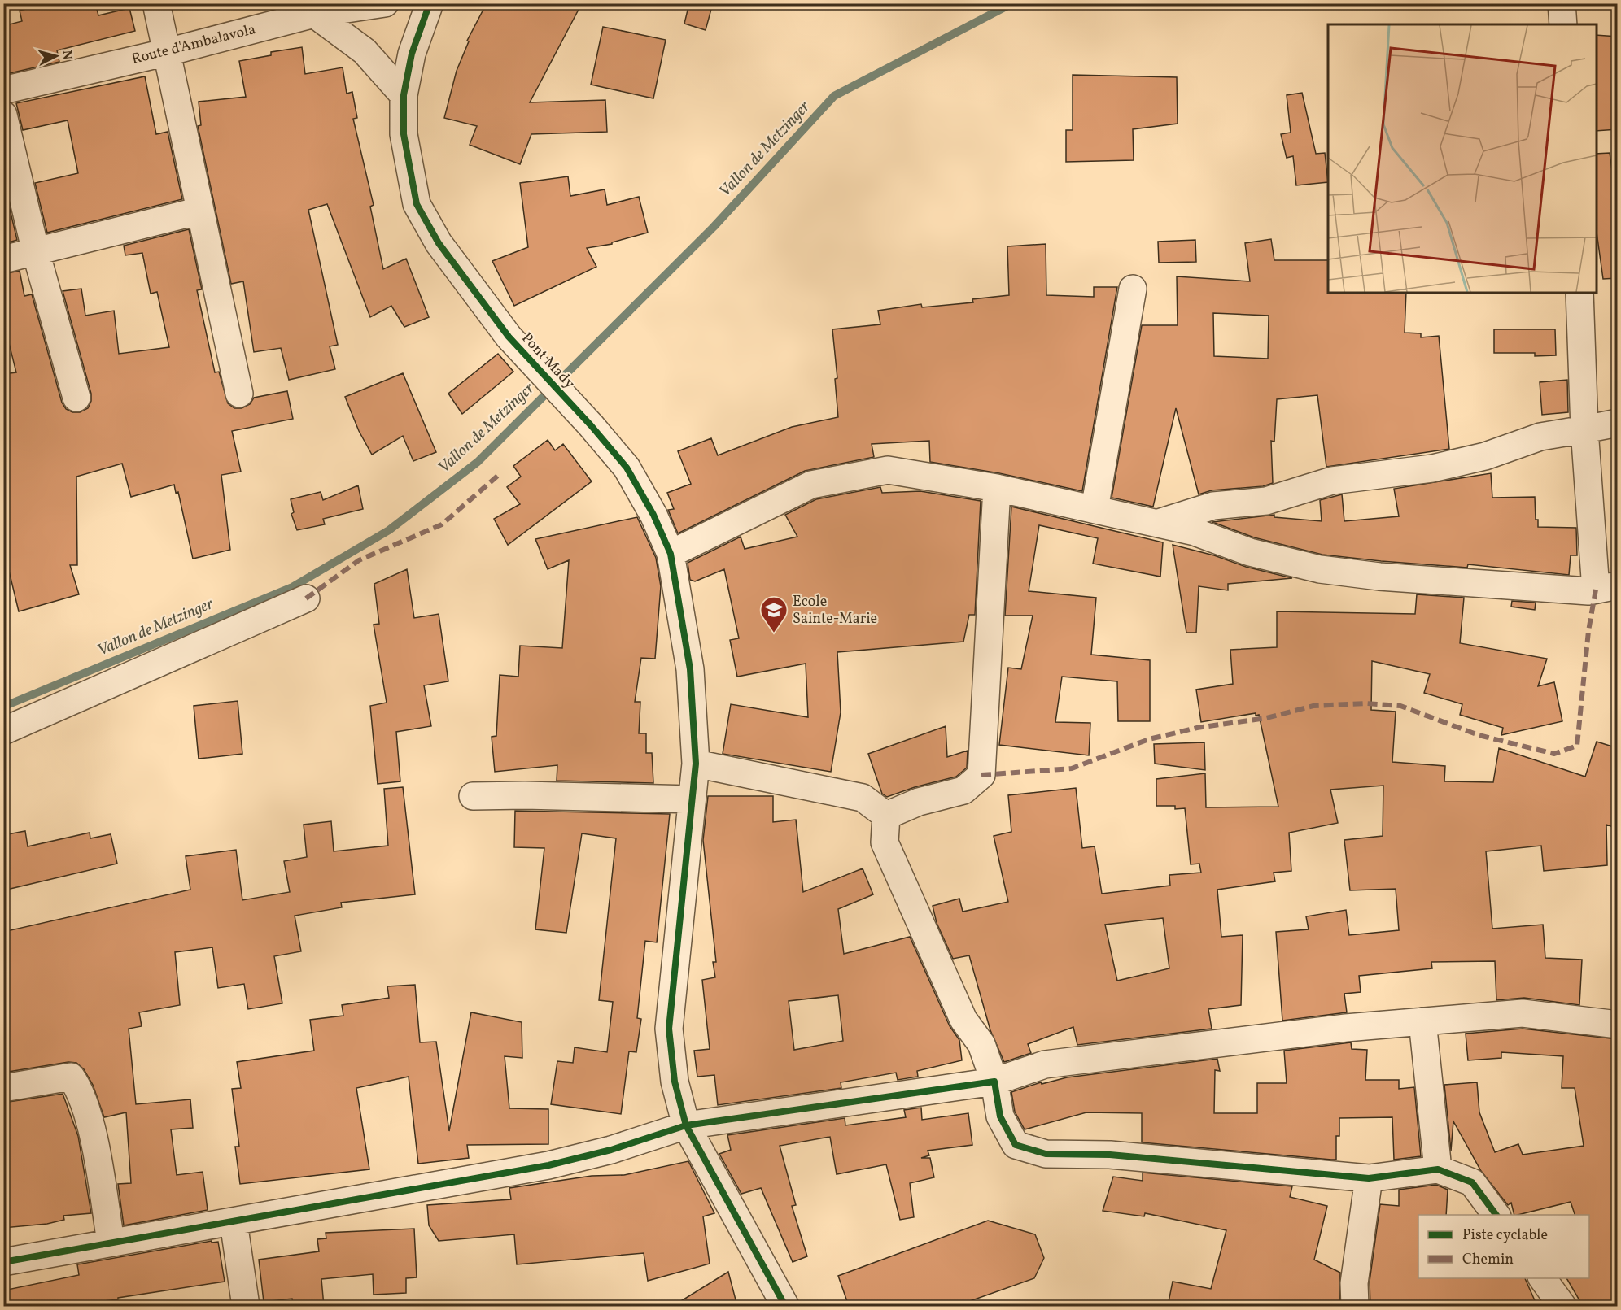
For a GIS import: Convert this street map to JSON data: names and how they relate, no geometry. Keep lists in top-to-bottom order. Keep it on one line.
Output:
{"streets":{"street":["Route d'Ambalavola","Pont Mady"]},"water":["Vallon de Metzinger"],"places":{"school or university":["Ecole Sainte-Marie"]},"legend":["Piste cyclable","Chemin"],"north":"right"}
